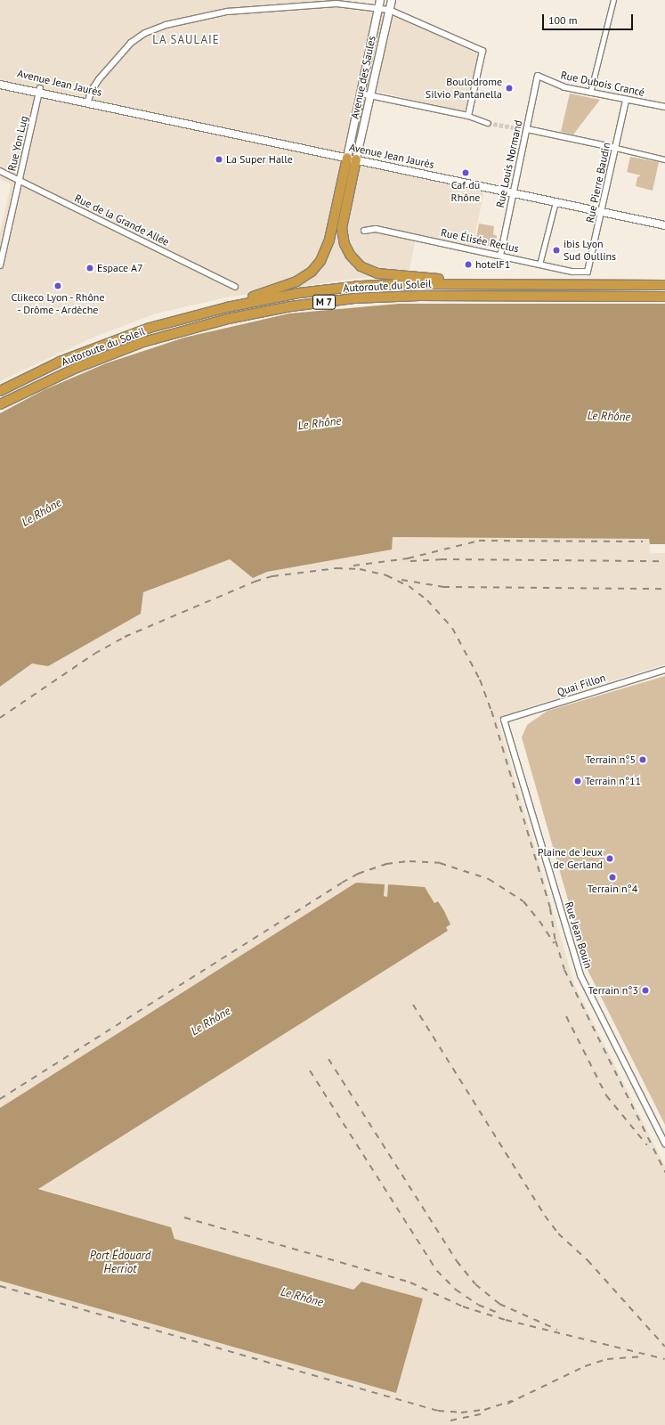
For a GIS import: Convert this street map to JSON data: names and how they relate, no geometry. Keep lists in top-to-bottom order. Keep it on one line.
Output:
{"streets":{"highway":["Autoroute du Soleil","M 7"],"main road":["Avenue des Saules","Avenue Jean Jaurès"],"street":["Rue Dubois Crancé","Rue Yon Lug","Rue Louis Normand","Rue Pierre Baudin","Rue de la Grande Allée","Rue Élisée Reclus","Quai Fillon","Rue Jean Bouin"]},"crossings":[["Avenue des Saules","Avenue Jean Jaurès"],["Avenue Jean Jaurès","Rue Yon Lug"],["Avenue Jean Jaurès","Rue Louis Normand"],["Avenue Jean Jaurès","Rue Pierre Baudin"],["Rue Dubois Crancé","Rue Louis Normand"],["Rue Dubois Crancé","Rue Pierre Baudin"],["Rue Yon Lug","Rue de la Grande Allée"],["Rue Louis Normand","Rue Élisée Reclus"],["Rue Pierre Baudin","Rue Élisée Reclus"],["Quai Fillon","Rue Jean Bouin"]],"districts":["LA SAULAIE"],"water":["Le Rhône","Port Édouard Herriot"],"places":["Boulodrome Silvio Pantanella","La Super Halle","Caf du Rhône","ibis Lyon Sud Oullins","hotelF1","Espace A7","Clikeco Lyon - Rhône - Drôme - Ardèche","Terrain n°5","Terrain n°11","Plaine de Jeux de Gerland","Terrain n°4","Terrain n°3"],"scale_bar":"100 m"}
